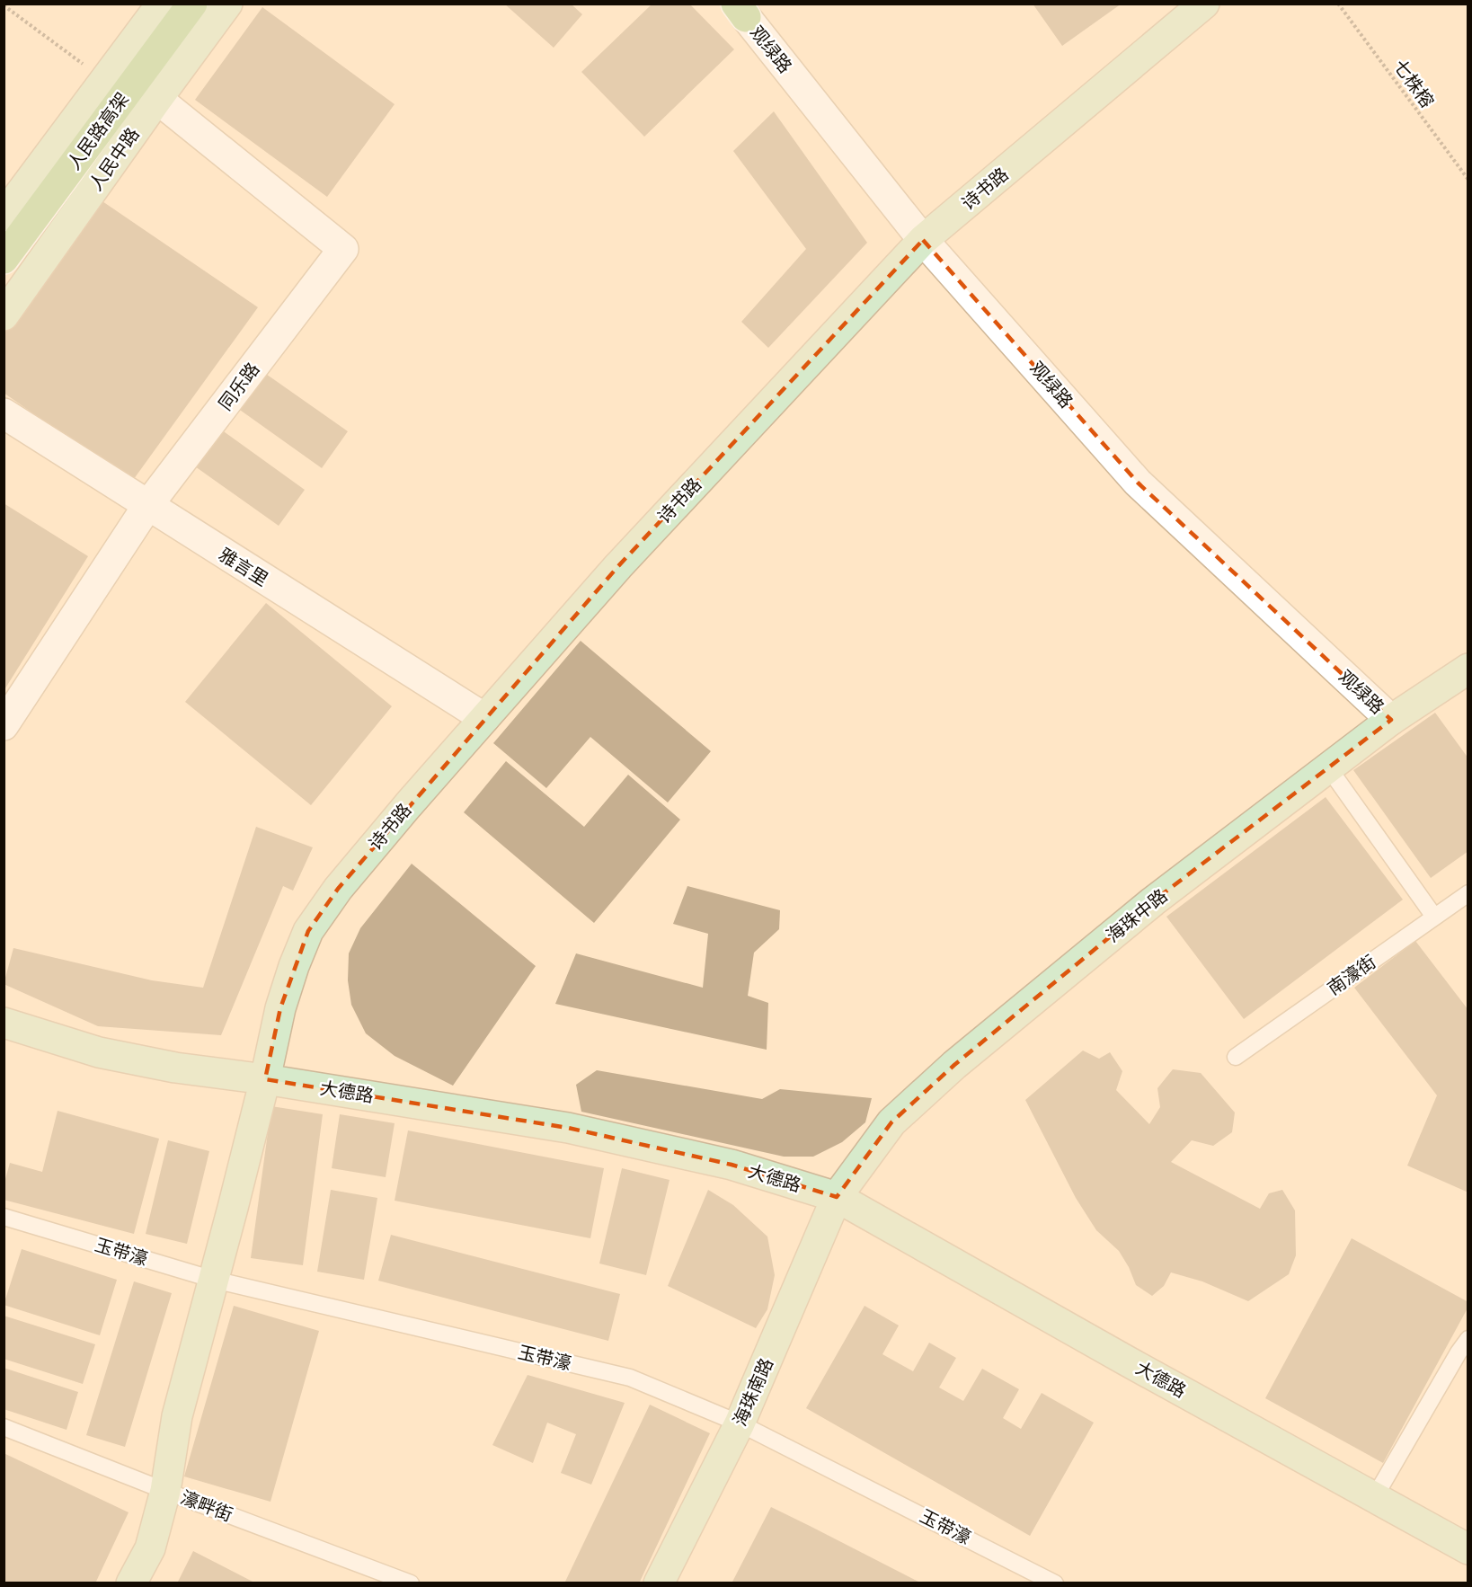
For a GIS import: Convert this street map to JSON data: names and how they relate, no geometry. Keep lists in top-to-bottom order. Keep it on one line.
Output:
{"streets":{"main road":["人民路高架"],"street":["观绿路","人民中路","诗书路","同乐路","雅言里","海珠中路","大德路","海珠南路"],"lane":["南濠街","玉带濠","濠畔街"],"path":["七株榕"]},"crossings":[["观绿路","诗书路"],["观绿路","海珠中路"],["人民中路","同乐路"],["诗书路","雅言里"],["诗书路","大德路"],["诗书路","玉带濠"],["诗书路","濠畔街"],["同乐路","雅言里"],["海珠中路","大德路"],["海珠中路","海珠南路"],["大德路","海珠南路"],["玉带濠","海珠南路"]]}
